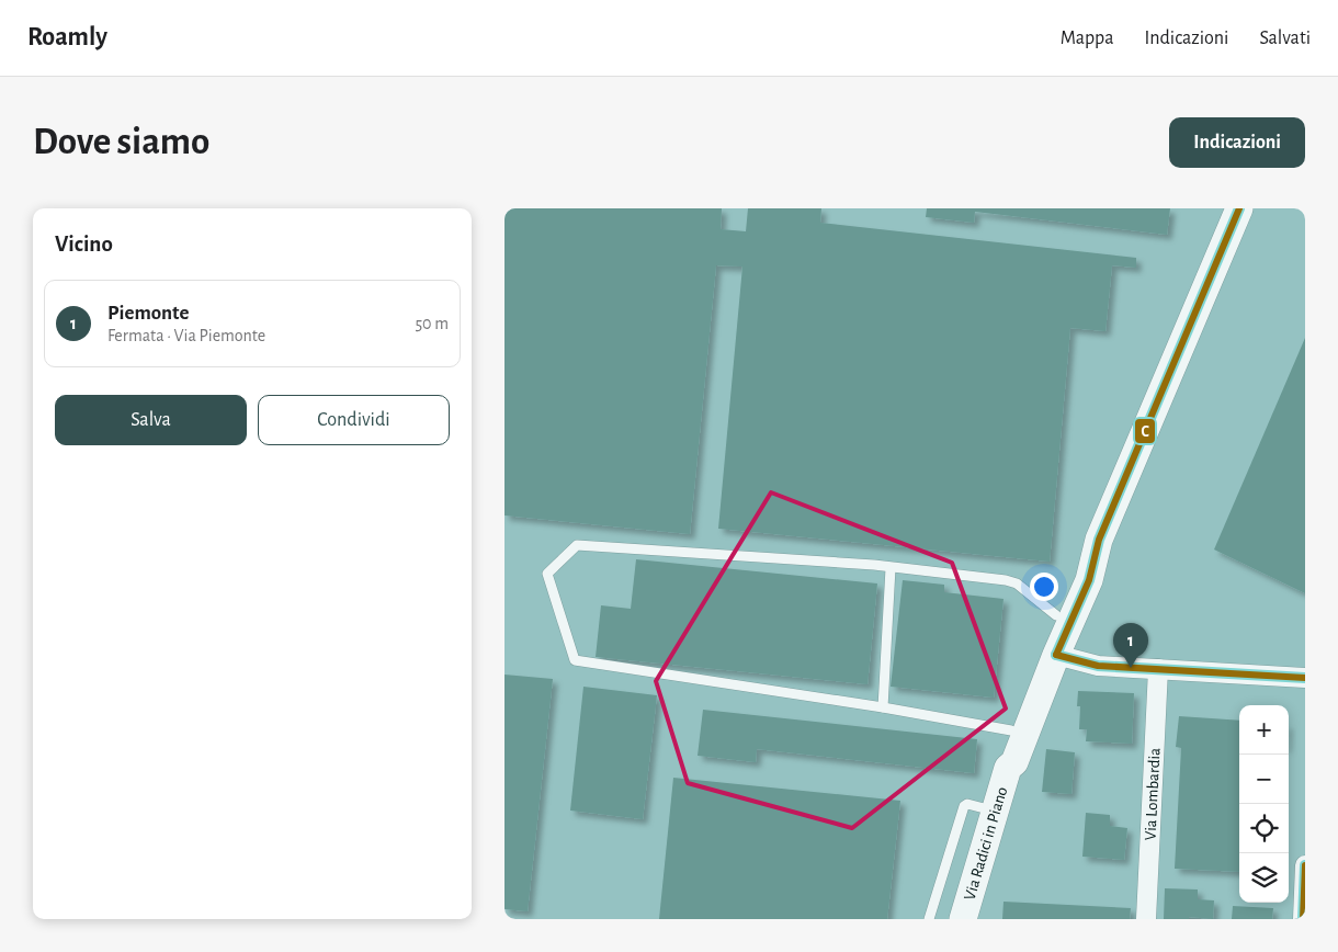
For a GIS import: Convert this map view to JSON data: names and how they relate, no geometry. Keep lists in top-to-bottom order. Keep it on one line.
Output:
{"streets":{"street":["Via Lombardia","Via Radici in Piano"]},"lines":["transit line C"],"page":{"header":"Roamly","nav":["Mappa","Indicazioni","Salvati"],"buttons":["Indicazioni",["Salva","Condividi"]],"title":"Dove siamo","heading":"Vicino","list":[{"mark":"1","name":"Piemonte","note":"Fermata · Via Piemonte","value":"50 m"}],"pins":"1","map_buttons":["+","−"]}}
